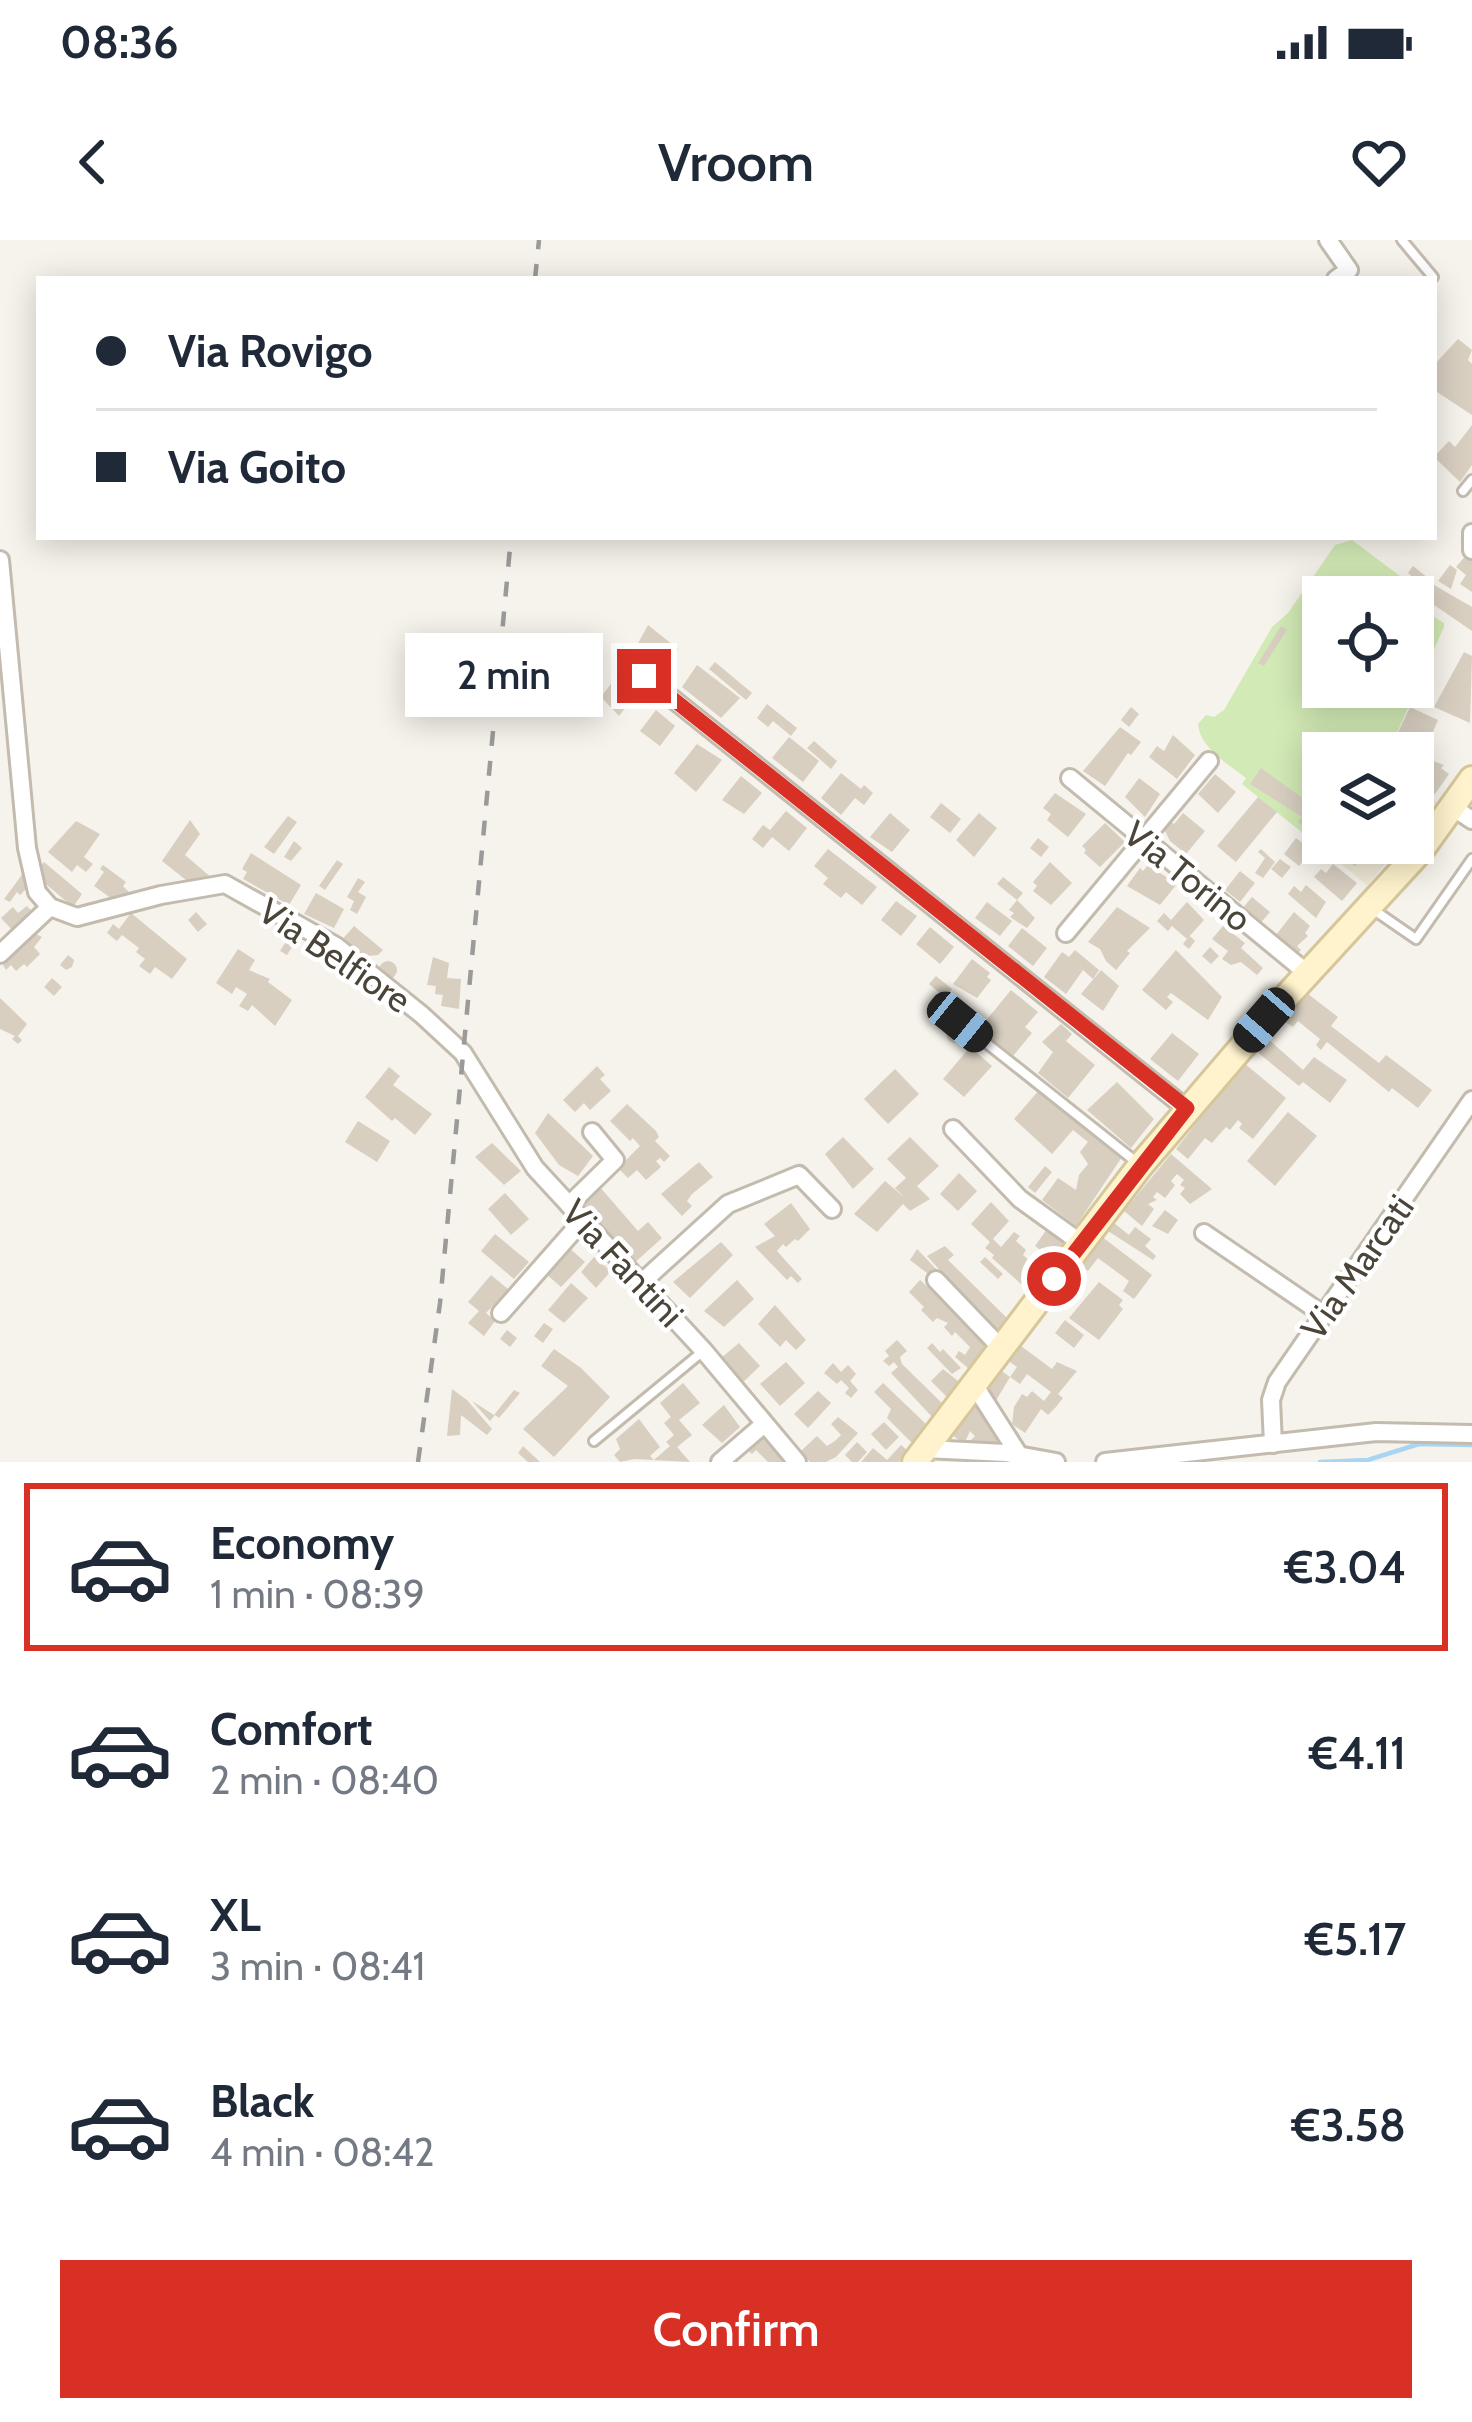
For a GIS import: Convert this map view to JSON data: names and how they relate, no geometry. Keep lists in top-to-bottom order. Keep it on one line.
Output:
{"streets":{"street":["Via Torino","Via Belfiore","Via Fantini","Via Marcati"]},"crossings":[["Via Belfiore","Via Fantini"]],"page":{"status":"08:36","header":"Vroom","banner":["Via Rovigo","Via Goito"],"bubble":"2 min","list":[{"name":"Economy","note":"1 min · 08:39","value":"€3.04"},{"name":"Comfort","note":"2 min · 08:40","value":"€4.11"},{"name":"XL","note":"3 min · 08:41","value":"€5.17"},{"name":"Black","note":"4 min · 08:42","value":"€3.58"}],"buttons":"Confirm"}}
